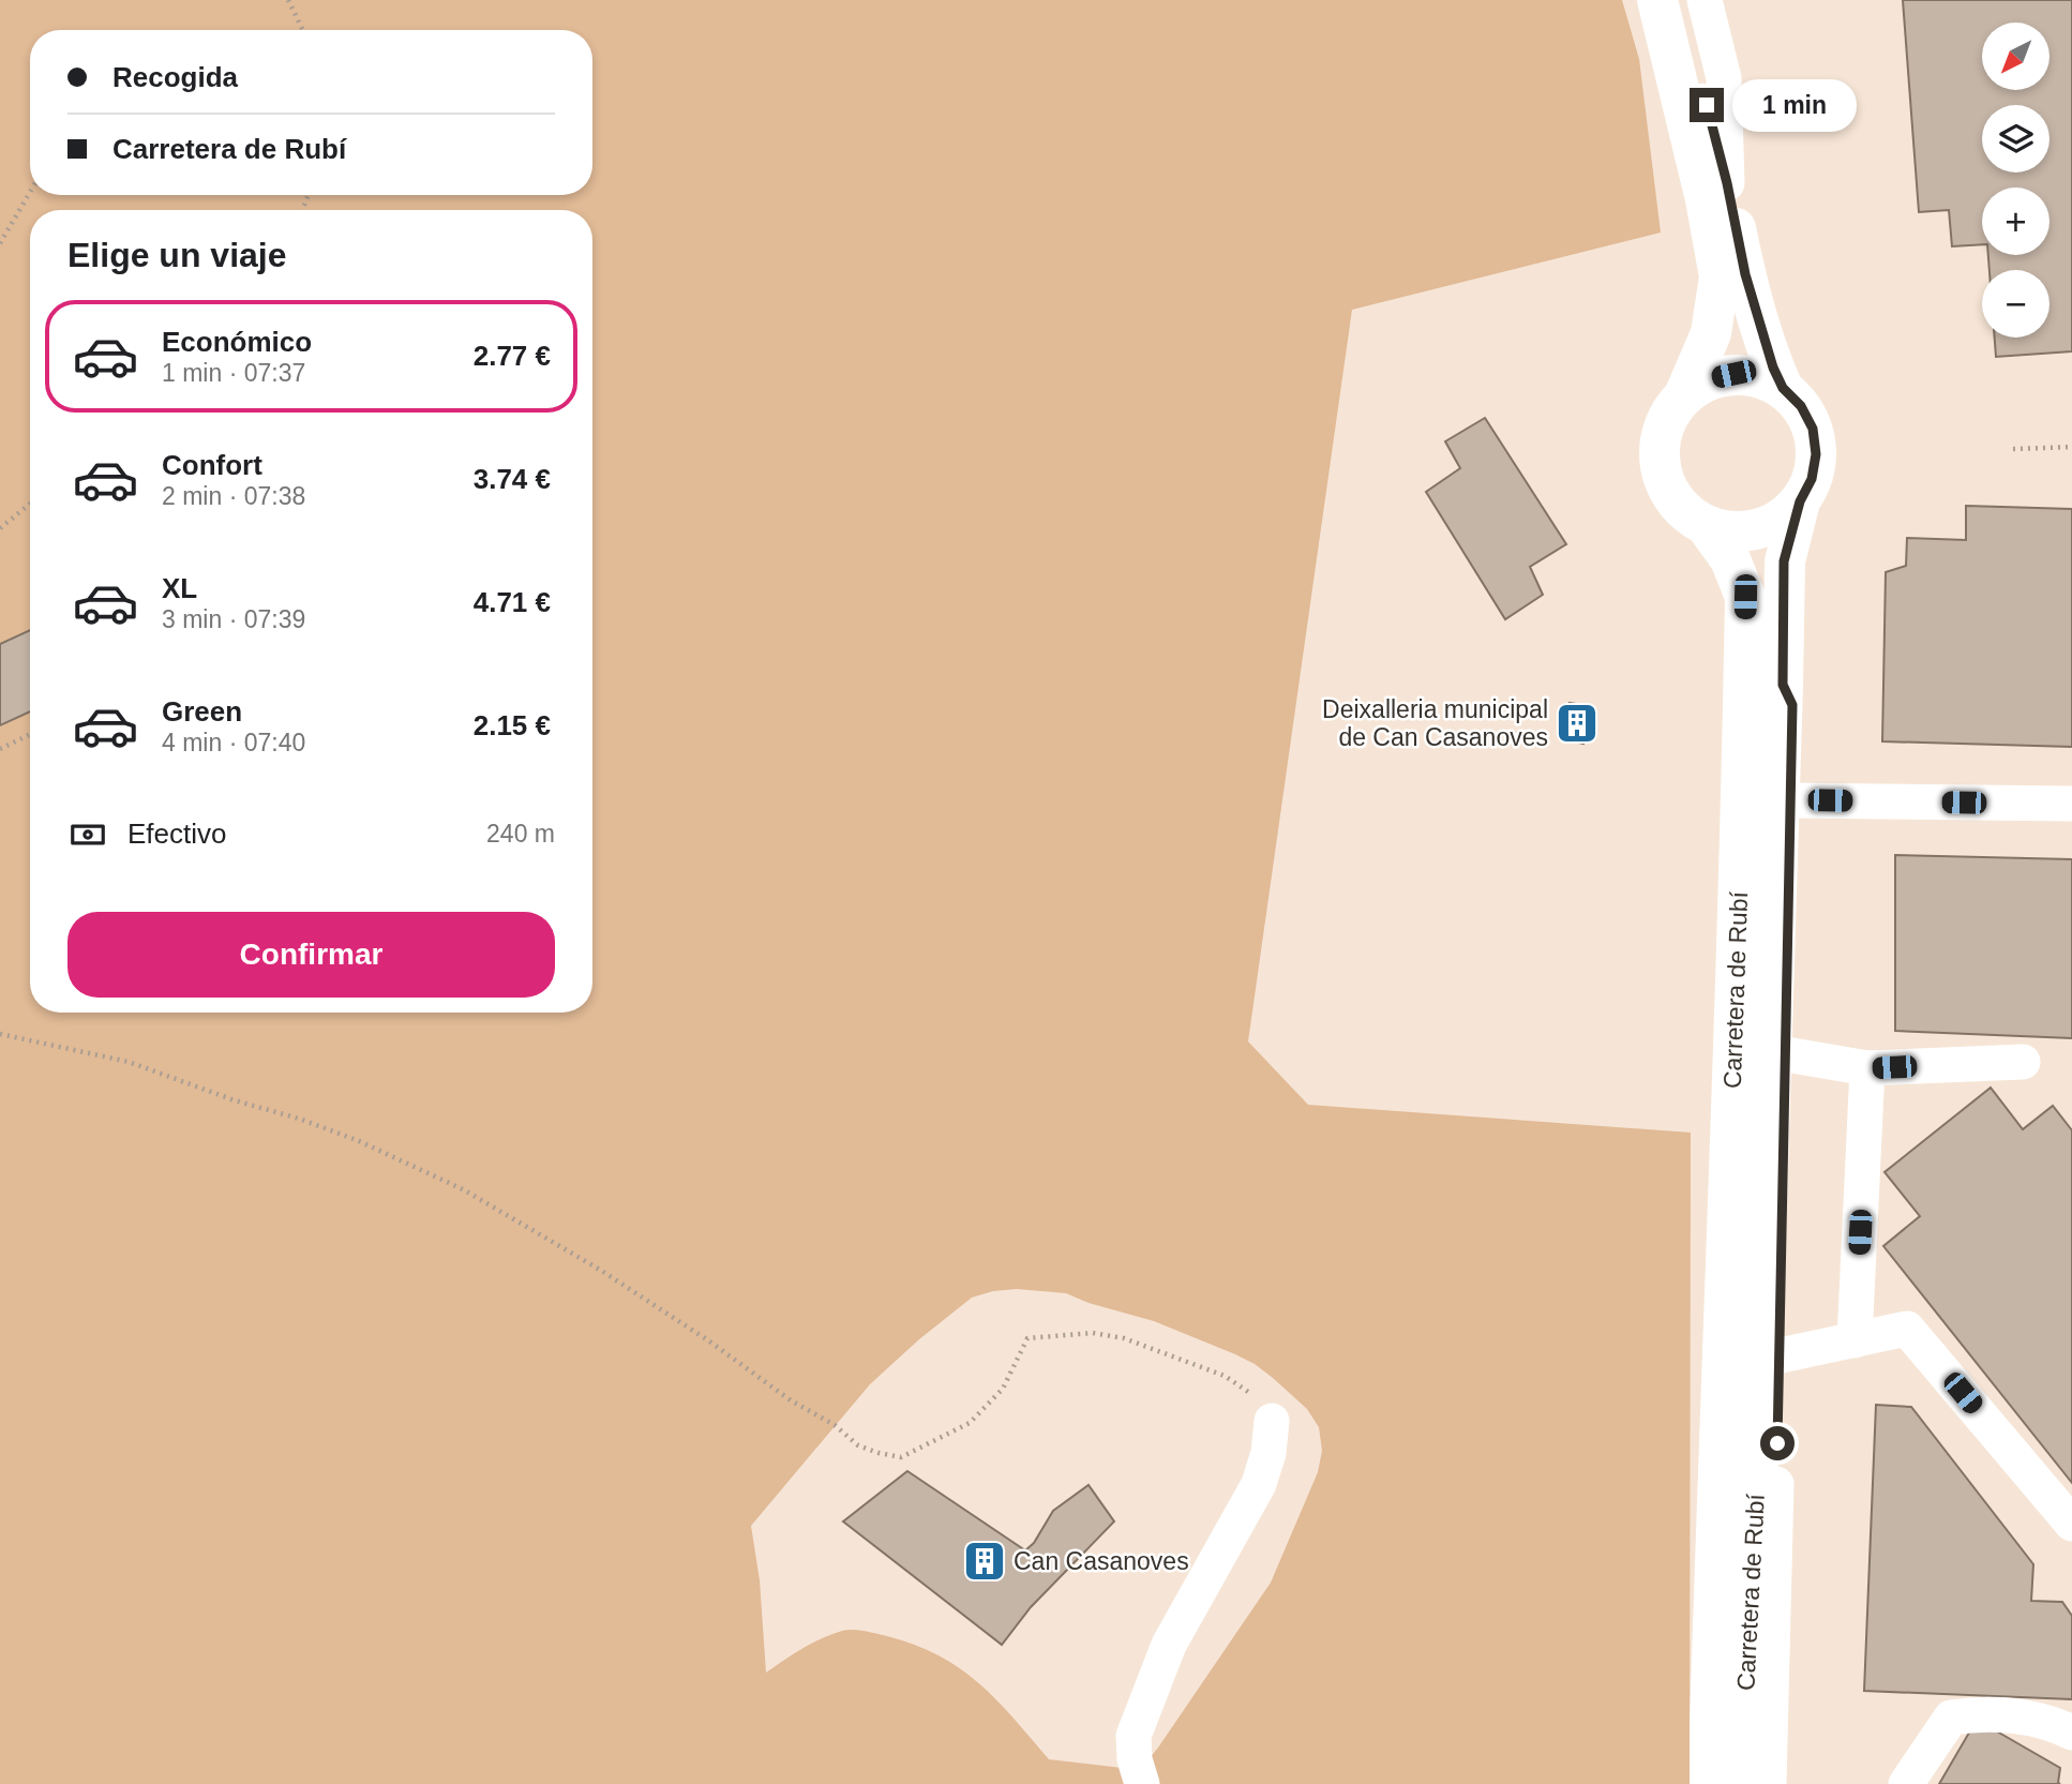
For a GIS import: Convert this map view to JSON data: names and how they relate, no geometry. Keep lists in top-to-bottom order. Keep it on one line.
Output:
{"streets":{"main road":["Carretera de Rubí"]},"places":{"building":["Deixalleria municipal de Can Casanoves","Can Casanoves"]},"north":"bottom left","page":{"map_buttons":["+","−"],"banner":["Recogida","Carretera de Rubí"],"bubble":"1 min","heading":"Elige un viaje","list":[{"name":"Económico","note":"1 min · 07:37","value":"2.77 €"},{"name":"Confort","note":"2 min · 07:38","value":"3.74 €"},{"name":"XL","note":"3 min · 07:39","value":"4.71 €"},{"name":"Green","note":"4 min · 07:40","value":"2.15 €"}],"pay":["Efectivo","240 m"],"buttons":"Confirmar"}}
